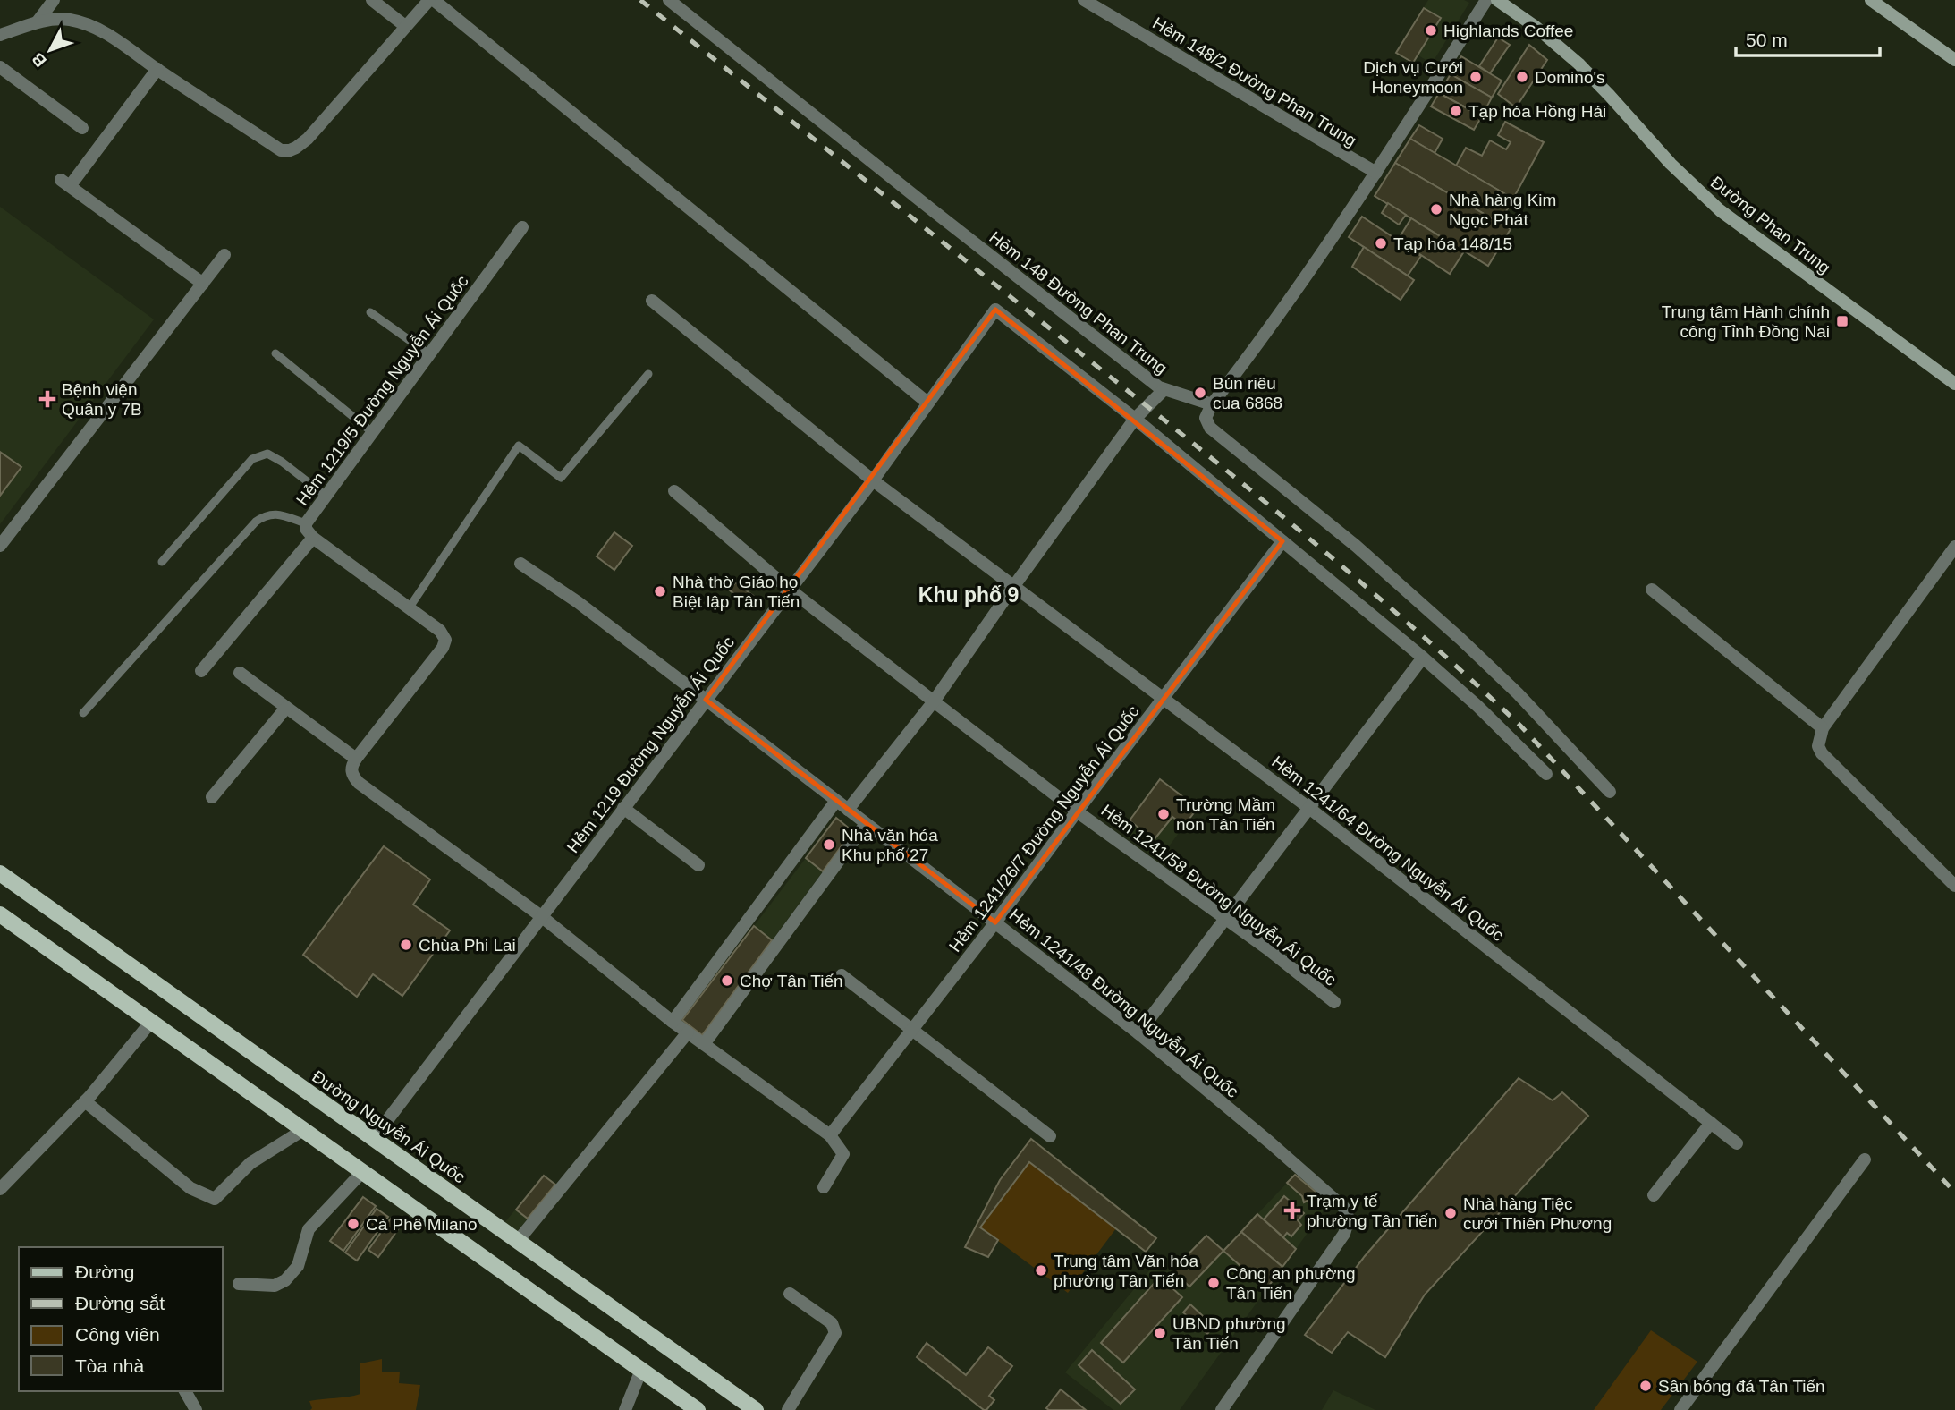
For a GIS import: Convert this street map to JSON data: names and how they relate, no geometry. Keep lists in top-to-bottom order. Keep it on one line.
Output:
{"streets":{"main road":["Đường Phan Trung","Đường Nguyễn Ái Quốc"],"street":["Hẻm 148/2 Đường Phan Trung","Hẻm 148 Đường Phan Trung","Hẻm 1219/5 Đường Nguyễn Ái Quốc","Hẻm 1219 Đường Nguyễn Ái Quốc","Hẻm 1241/26/7 Đường Nguyễn Ái Quốc","Hẻm 1241/64 Đường Nguyễn Ái Quốc","Hẻm 1241/58 Đường Nguyễn Ái Quốc","Hẻm 1241/48 Đường Nguyễn Ái Quốc"]},"crossings":[["Hẻm 1219 Đường Nguyễn Ái Quốc","Hẻm 1241/64 Đường Nguyễn Ái Quốc"],["Hẻm 1219 Đường Nguyễn Ái Quốc","Hẻm 1241/58 Đường Nguyễn Ái Quốc"],["Hẻm 1219 Đường Nguyễn Ái Quốc","Hẻm 1241/48 Đường Nguyễn Ái Quốc"],["Hẻm 1219 Đường Nguyễn Ái Quốc","Đường Nguyễn Ái Quốc"],["Hẻm 1241/26/7 Đường Nguyễn Ái Quốc","Hẻm 1241/64 Đường Nguyễn Ái Quốc"],["Hẻm 1241/26/7 Đường Nguyễn Ái Quốc","Hẻm 1241/58 Đường Nguyễn Ái Quốc"],["Hẻm 1241/26/7 Đường Nguyễn Ái Quốc","Hẻm 1241/48 Đường Nguyễn Ái Quốc"]],"districts":["Khu phố 9"],"places":{"other":["Highlands Coffee","Dịch vụ Cưới Honeymoon","Domino's","Tạp hóa Hồng Hải","Nhà hàng Kim Ngọc Phát","Tạp hóa 148/15","Bún riêu cua 6868","Nhà thờ Giáo họ Biệt lập Tân Tiến","Trường Mầm non Tân Tiến","Nhà văn hóa Khu phố 27","Chùa Phi Lai","Chợ Tân Tiến","Nhà hàng Tiệc cưới Thiên Phương","Cà Phê Milano","Trung tâm Văn hóa phường Tân Tiến","Công an phường Tân Tiến","UBND phường Tân Tiến","Sân bóng đá Tân Tiến"],"transit":["Trung tâm Hành chính công Tỉnh Đồng Nai"],"health":["Bệnh viện Quân y 7B","Trạm y tế phường Tân Tiến"]},"legend":["Đường","Đường sắt","Công viên","Tòa nhà"],"scale_bar":"50 m","north":"bottom left"}
